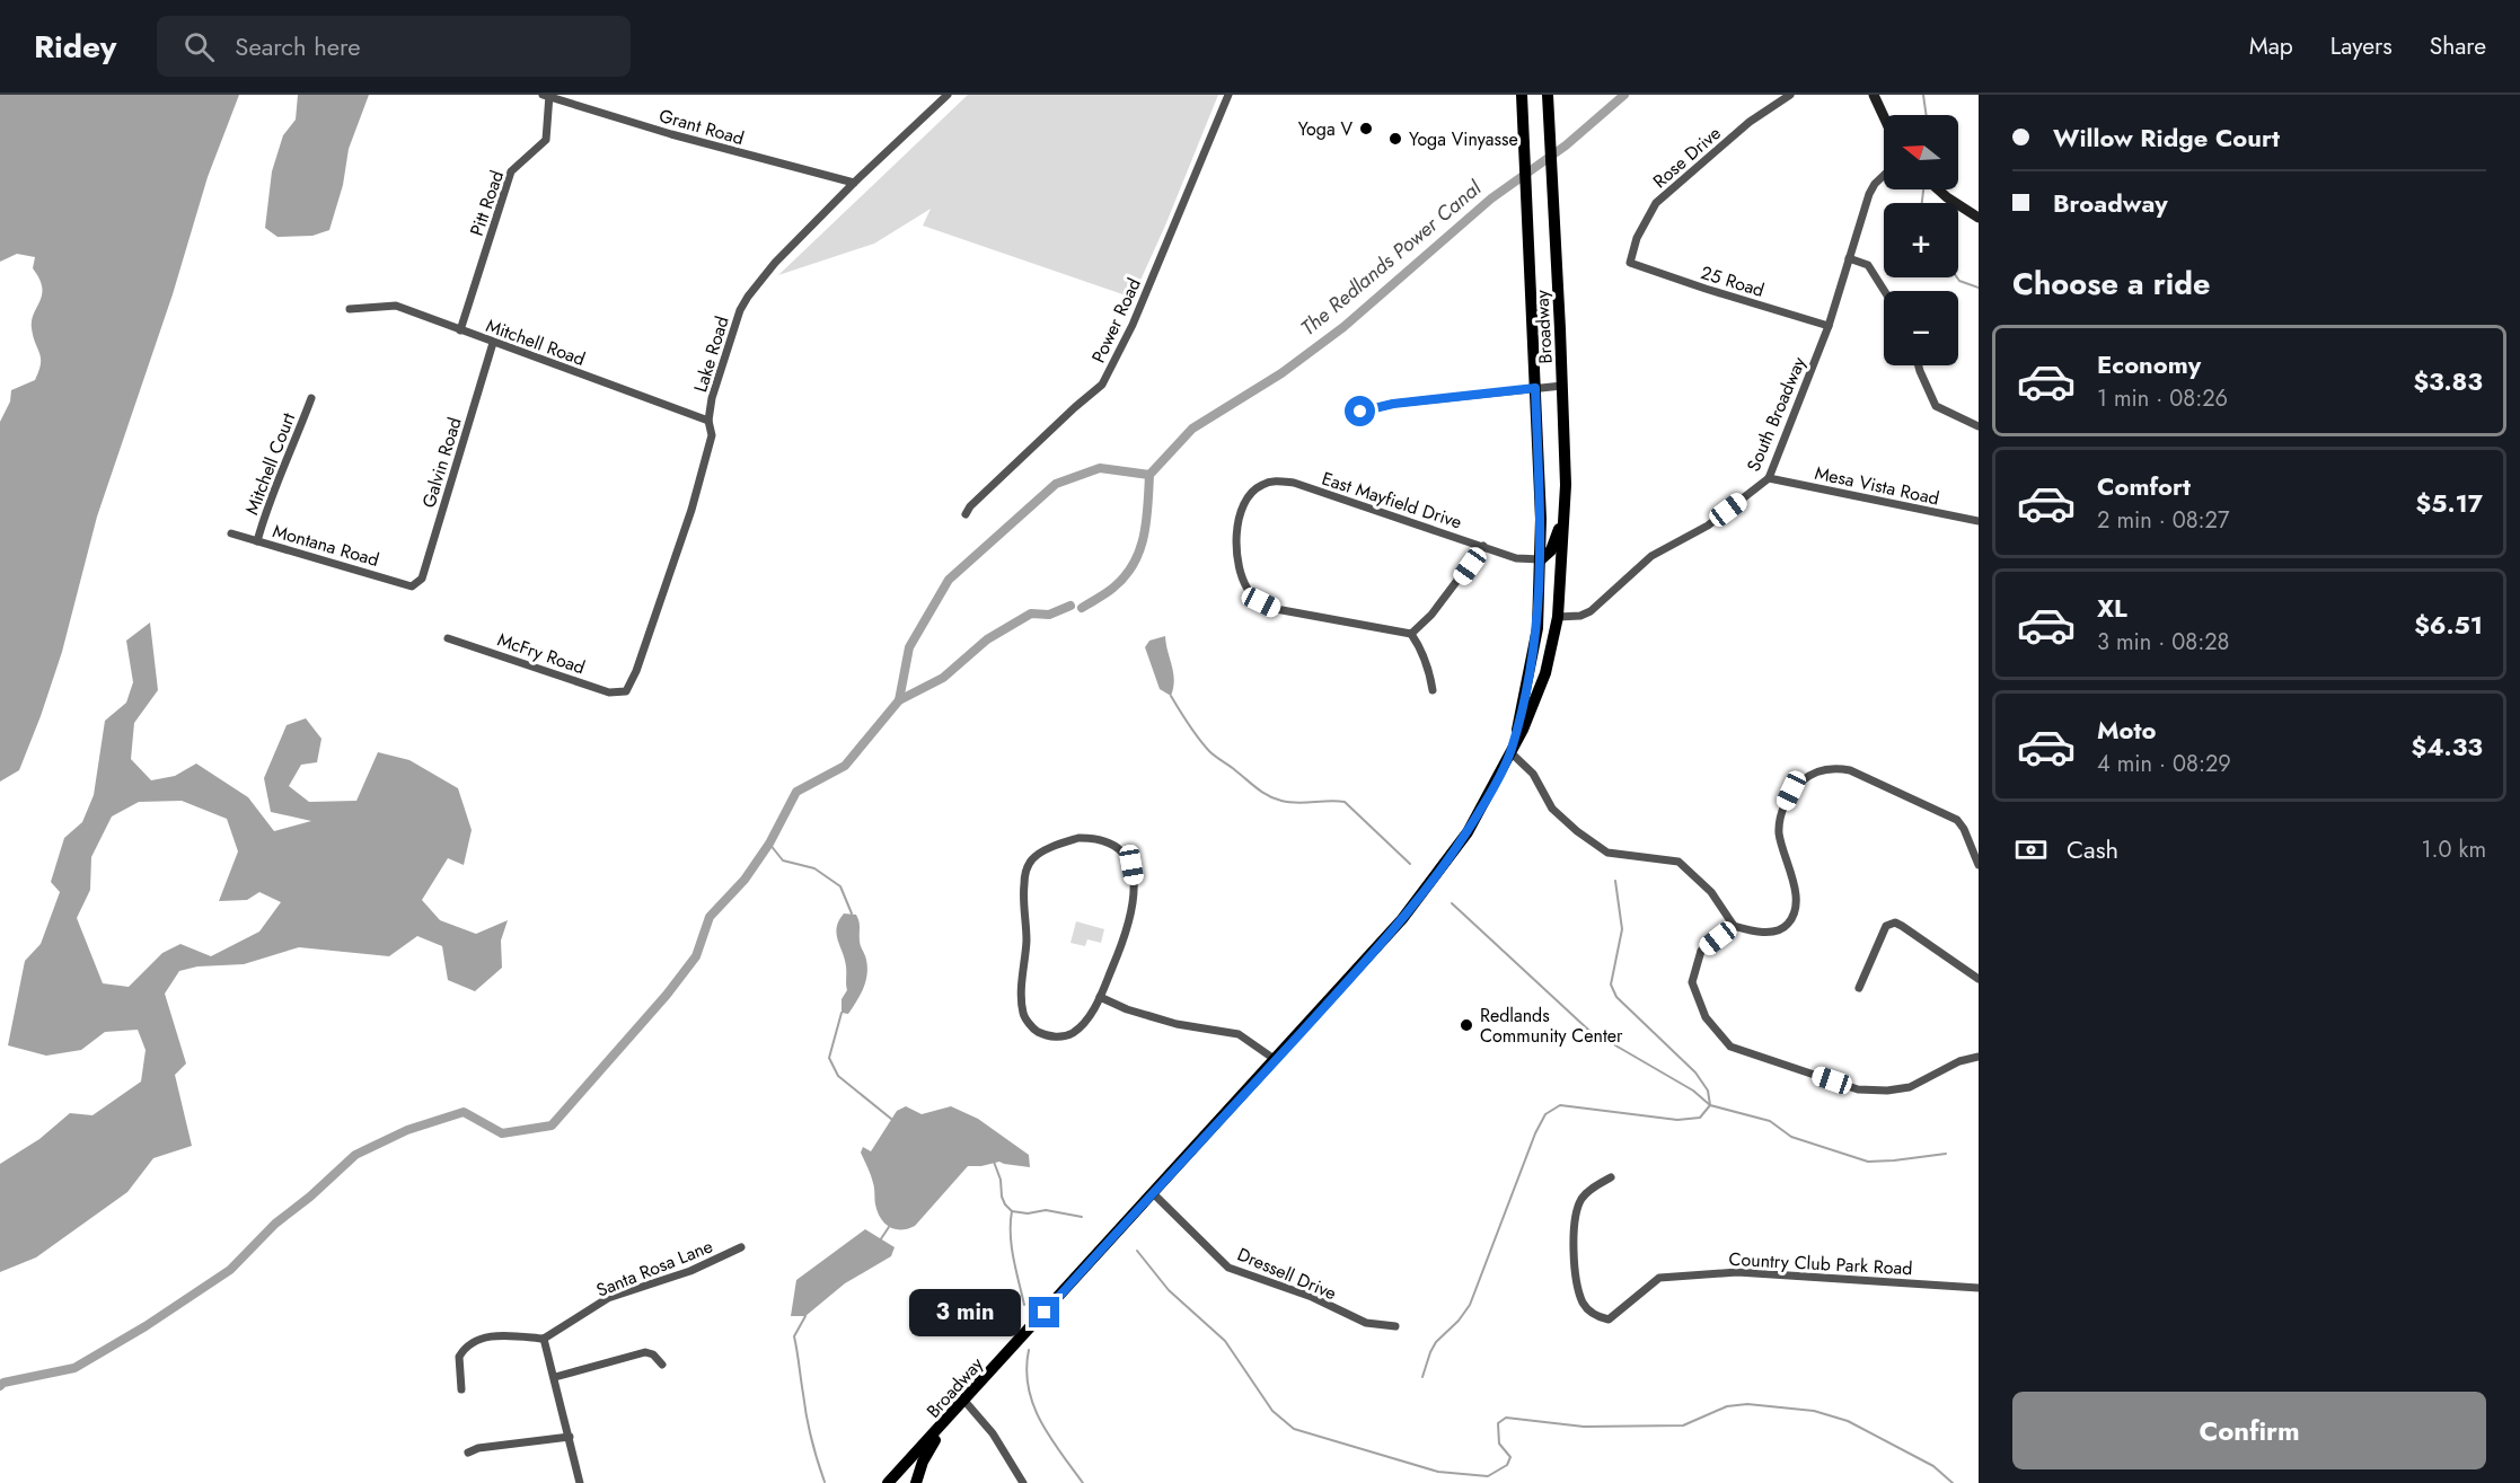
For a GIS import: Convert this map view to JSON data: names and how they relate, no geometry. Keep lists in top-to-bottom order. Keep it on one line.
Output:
{"streets":{"main road":["Broadway"],"street":["Grant Road","Rose Drive","Pitt Road","25 Road","Power Road","Mitchell Road","Lake Road","South Broadway","Galvin Road","Mitchell Court","Mesa Vista Road","East Mayfield Drive","Montana Road","McFry Road","Country Club Park Road","Santa Rosa Lane","Dressell Drive"]},"crossings":[["Grant Road","Pitt Road"],["Grant Road","Lake Road"],["Rose Drive","25 Road"],["Pitt Road","Mitchell Road"],["25 Road","South Broadway"],["Broadway","South Broadway"],["Broadway","East Mayfield Drive"],["Broadway","Dressell Drive"],["Mitchell Road","Lake Road"],["Mitchell Road","Galvin Road"],["Lake Road","McFry Road"],["South Broadway","Mesa Vista Road"],["Galvin Road","Montana Road"],["Mitchell Court","Montana Road"]],"water":["The Redlands Power Canal"],"places":["Yoga V","Yoga Vinyasse","Redlands Community Center"],"north":"left","page":{"header":"Ridey","search":"Search here","nav":["Map","Layers","Share"],"banner":["Willow Ridge Court","Broadway"],"map_buttons":["+","−"],"heading":"Choose a ride","list":[{"name":"Economy","note":"1 min · 08:26","value":"$3.83"},{"name":"Comfort","note":"2 min · 08:27","value":"$5.17"},{"name":"XL","note":"3 min · 08:28","value":"$6.51"},{"name":"Moto","note":"4 min · 08:29","value":"$4.33"}],"pay":["Cash","1.0 km"],"bubble":"3 min","buttons":"Confirm"}}
